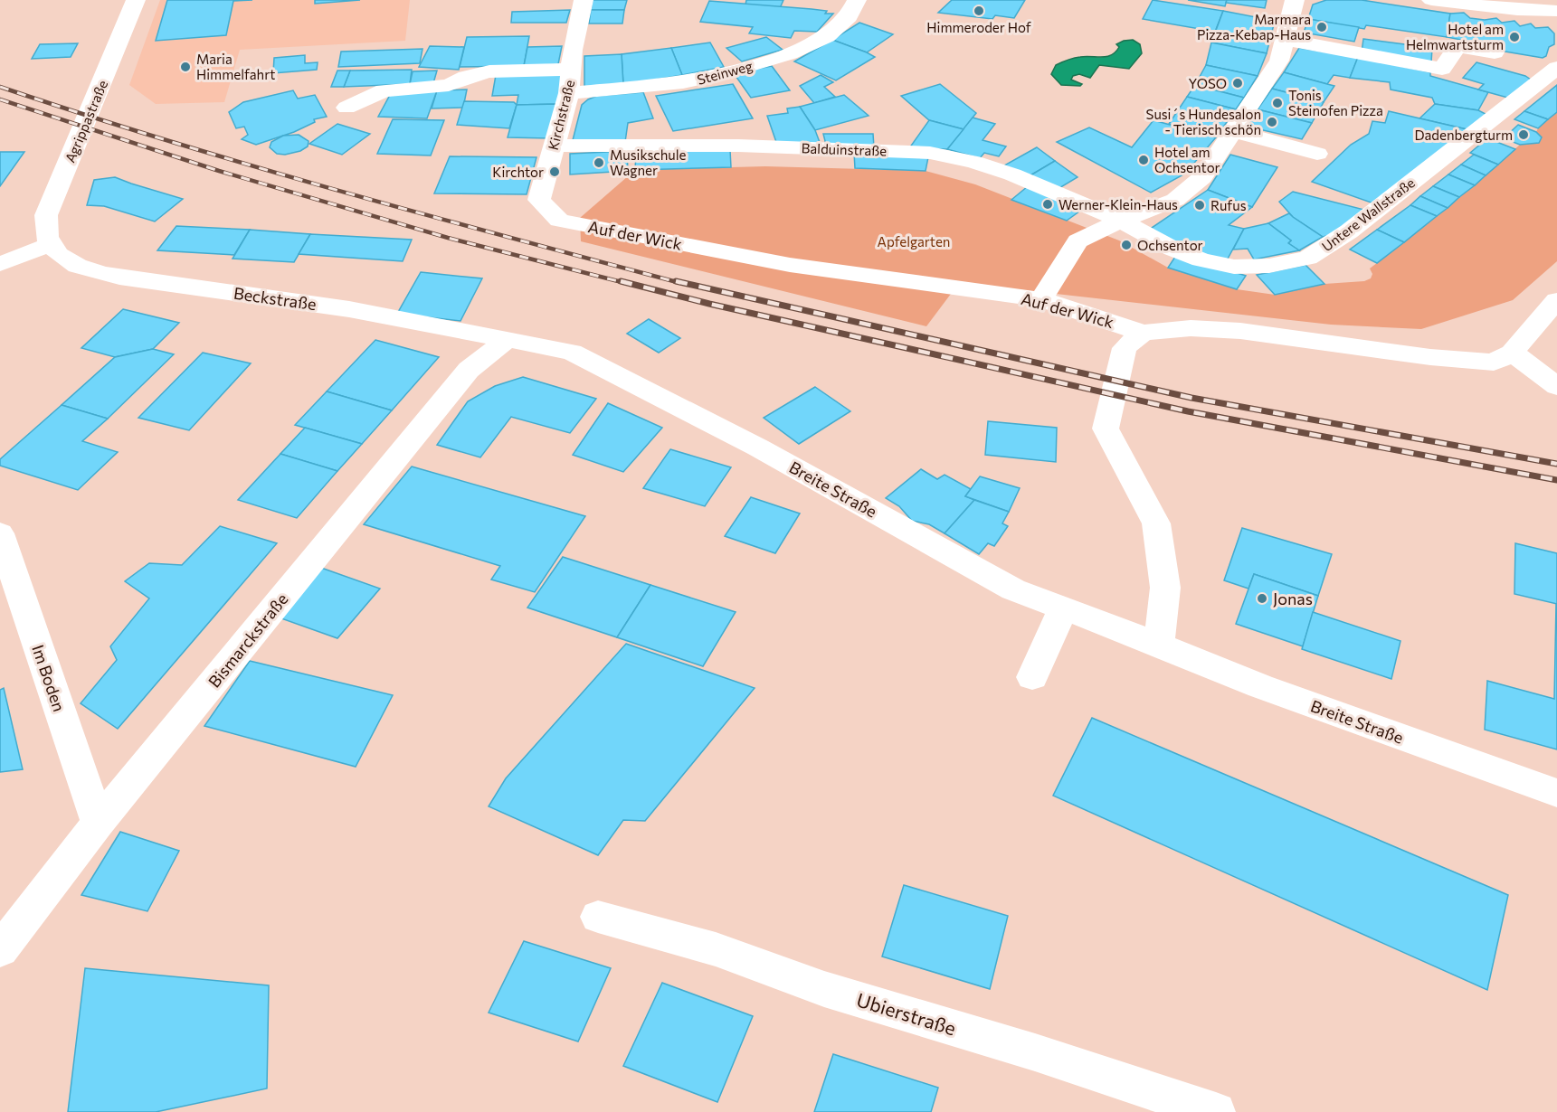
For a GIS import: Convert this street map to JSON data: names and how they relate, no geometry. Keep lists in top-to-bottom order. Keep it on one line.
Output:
{"streets":{"street":["Steinweg","Kirchstraße","Agrippastraße","Balduinstraße","Untere Wallstraße","Auf der Wick","Beckstraße","Breite Straße","Bismarckstraße","Im Boden","Ubierstraße"]},"crossings":[["Steinweg","Kirchstraße"],["Kirchstraße","Balduinstraße"],["Kirchstraße","Auf der Wick"],["Agrippastraße","Beckstraße"],["Balduinstraße","Untere Wallstraße"],["Beckstraße","Breite Straße"],["Beckstraße","Bismarckstraße"],["Breite Straße","Bismarckstraße"],["Bismarckstraße","Im Boden"]],"parks":["Apfelgarten"],"places":["Himmeroder Hof","Marmara Pizza-Kebap-Haus","Hotel am Helmwartsturm","Maria Himmelfahrt","YOSO","Tonis Steinofen Pizza","Susi´s Hundesalon - Tierisch schön","Dadenbergturm","Hotel am Ochsentor","Musikschule Wagner","Kirchtor","Werner-Klein-Haus","Rufus","Ochsentor","Jonas"]}
